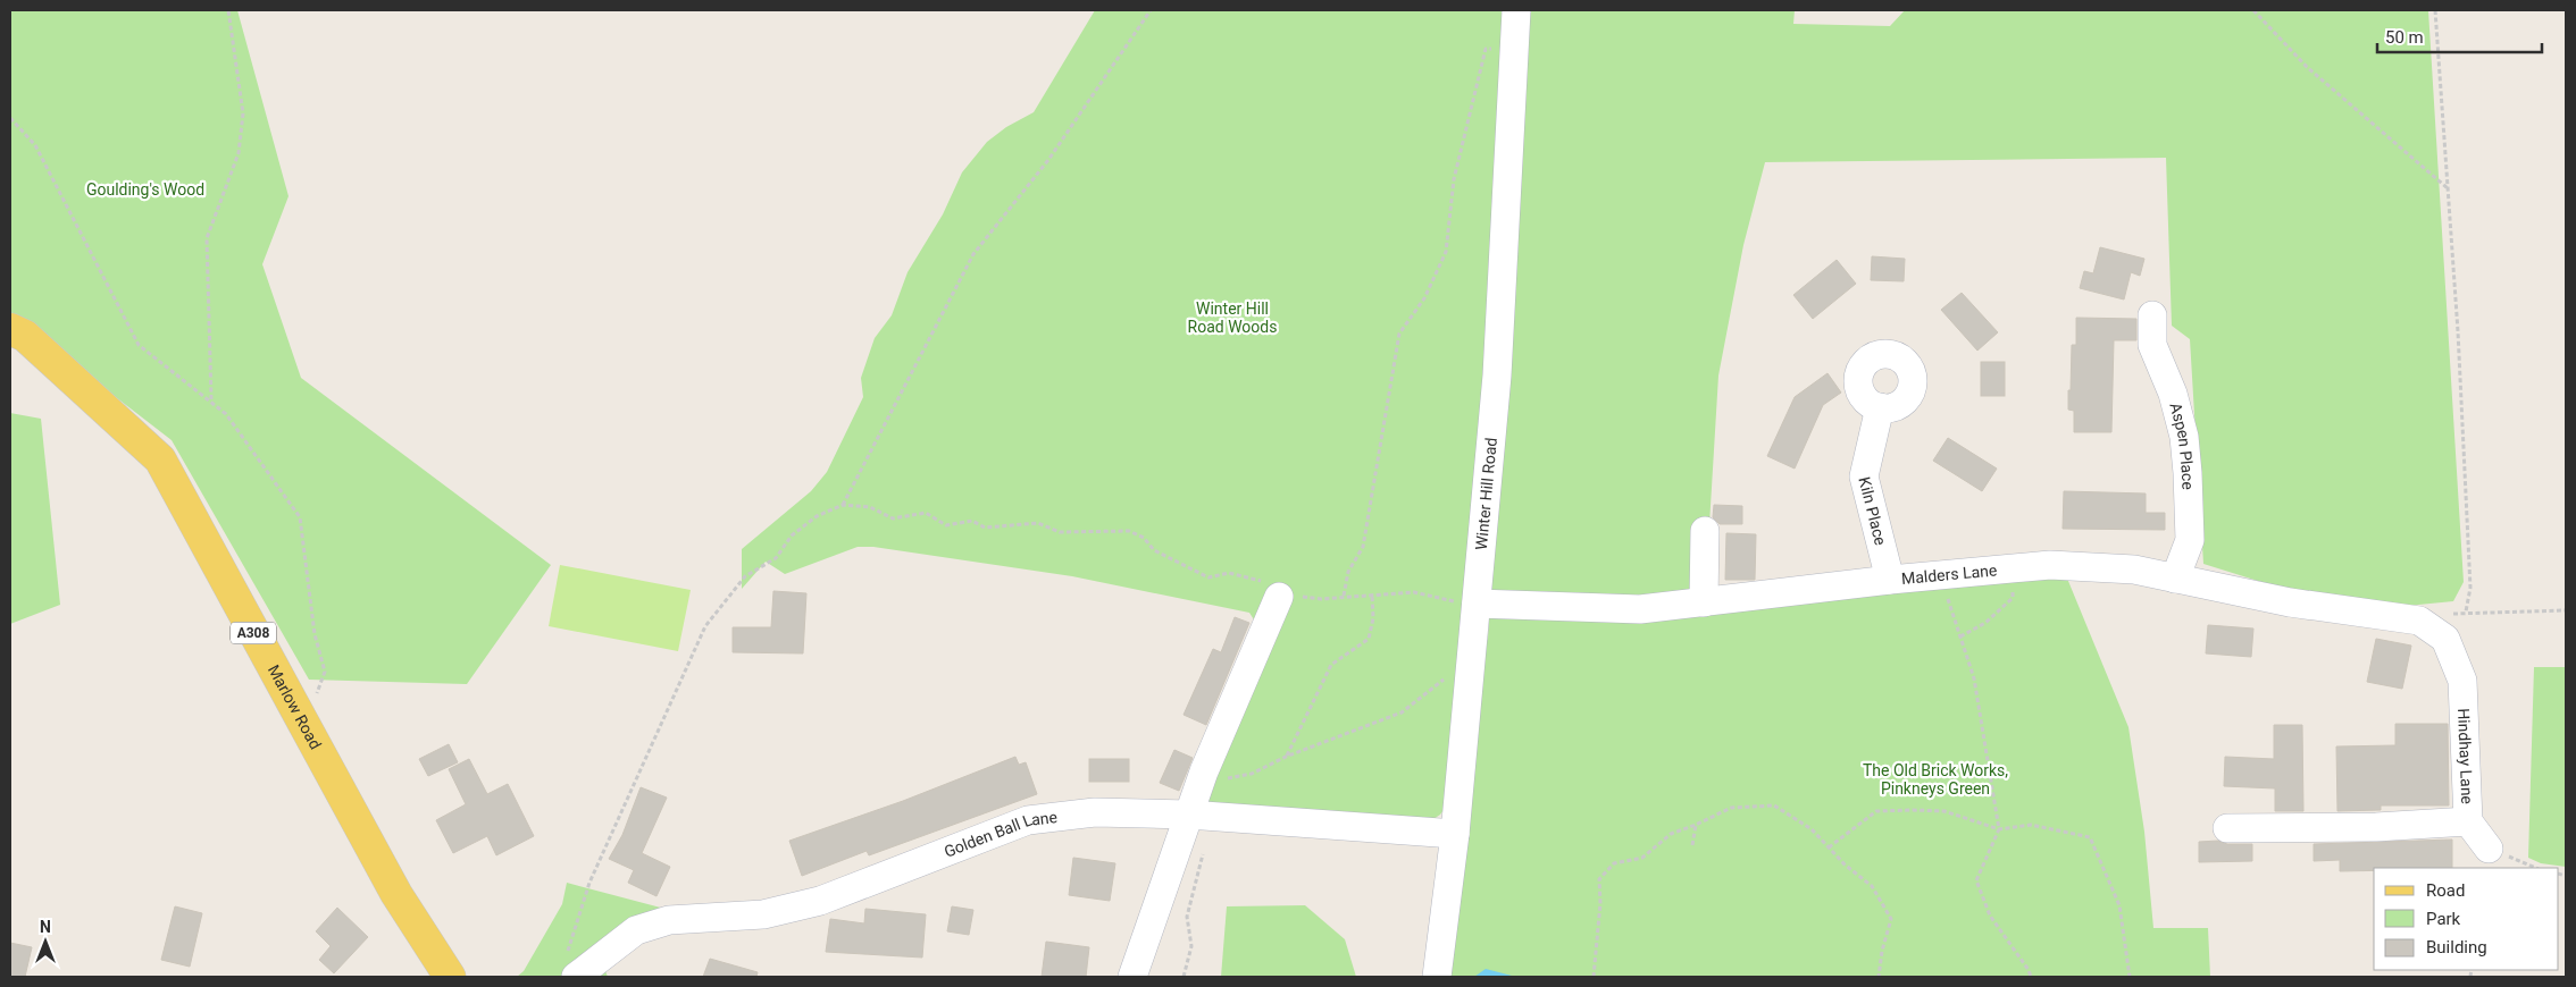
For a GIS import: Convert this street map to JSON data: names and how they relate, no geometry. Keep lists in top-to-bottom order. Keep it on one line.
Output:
{"streets":{"main road":["A308","Marlow Road"],"street":["Aspen Place","Winter Hill Road","Kiln Place","Malders Lane","Hindhay Lane","Golden Ball Lane"]},"crossings":[["Aspen Place","Malders Lane"],["Winter Hill Road","Malders Lane"],["Winter Hill Road","Golden Ball Lane"],["Kiln Place","Malders Lane"],["Malders Lane","Hindhay Lane"]],"parks":["Goulding's Wood","Winter Hill Road Woods","The Old Brick Works, Pinkneys Green"],"legend":["Road","Park","Building"],"scale_bar":"50 m","north":"top"}
